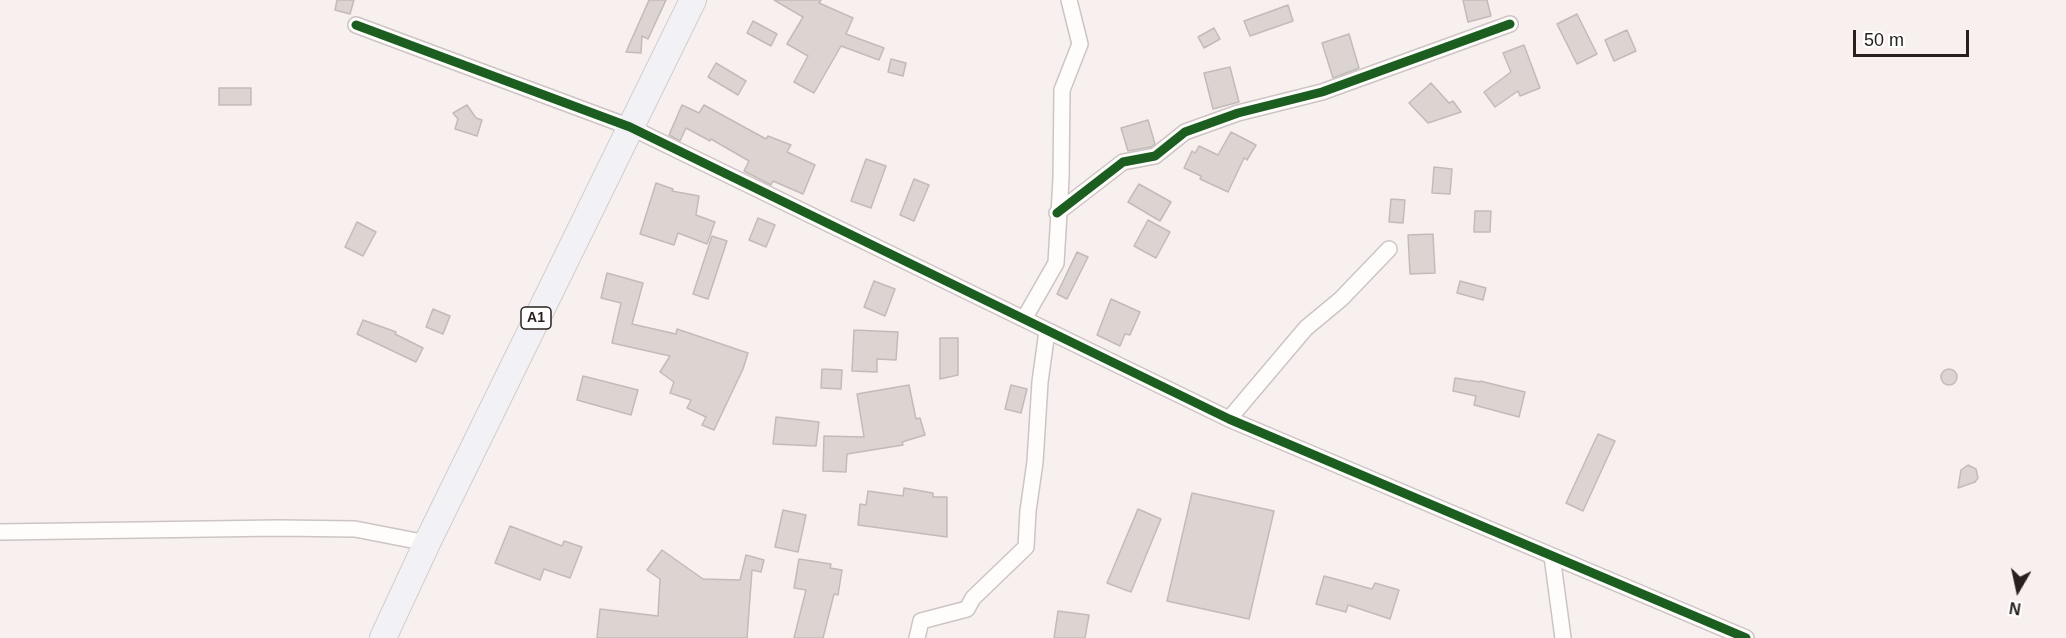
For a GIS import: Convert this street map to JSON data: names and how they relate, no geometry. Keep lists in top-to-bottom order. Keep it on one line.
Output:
{"streets":{"highway":["A1"]},"scale_bar":"50 m","north":"bottom"}
